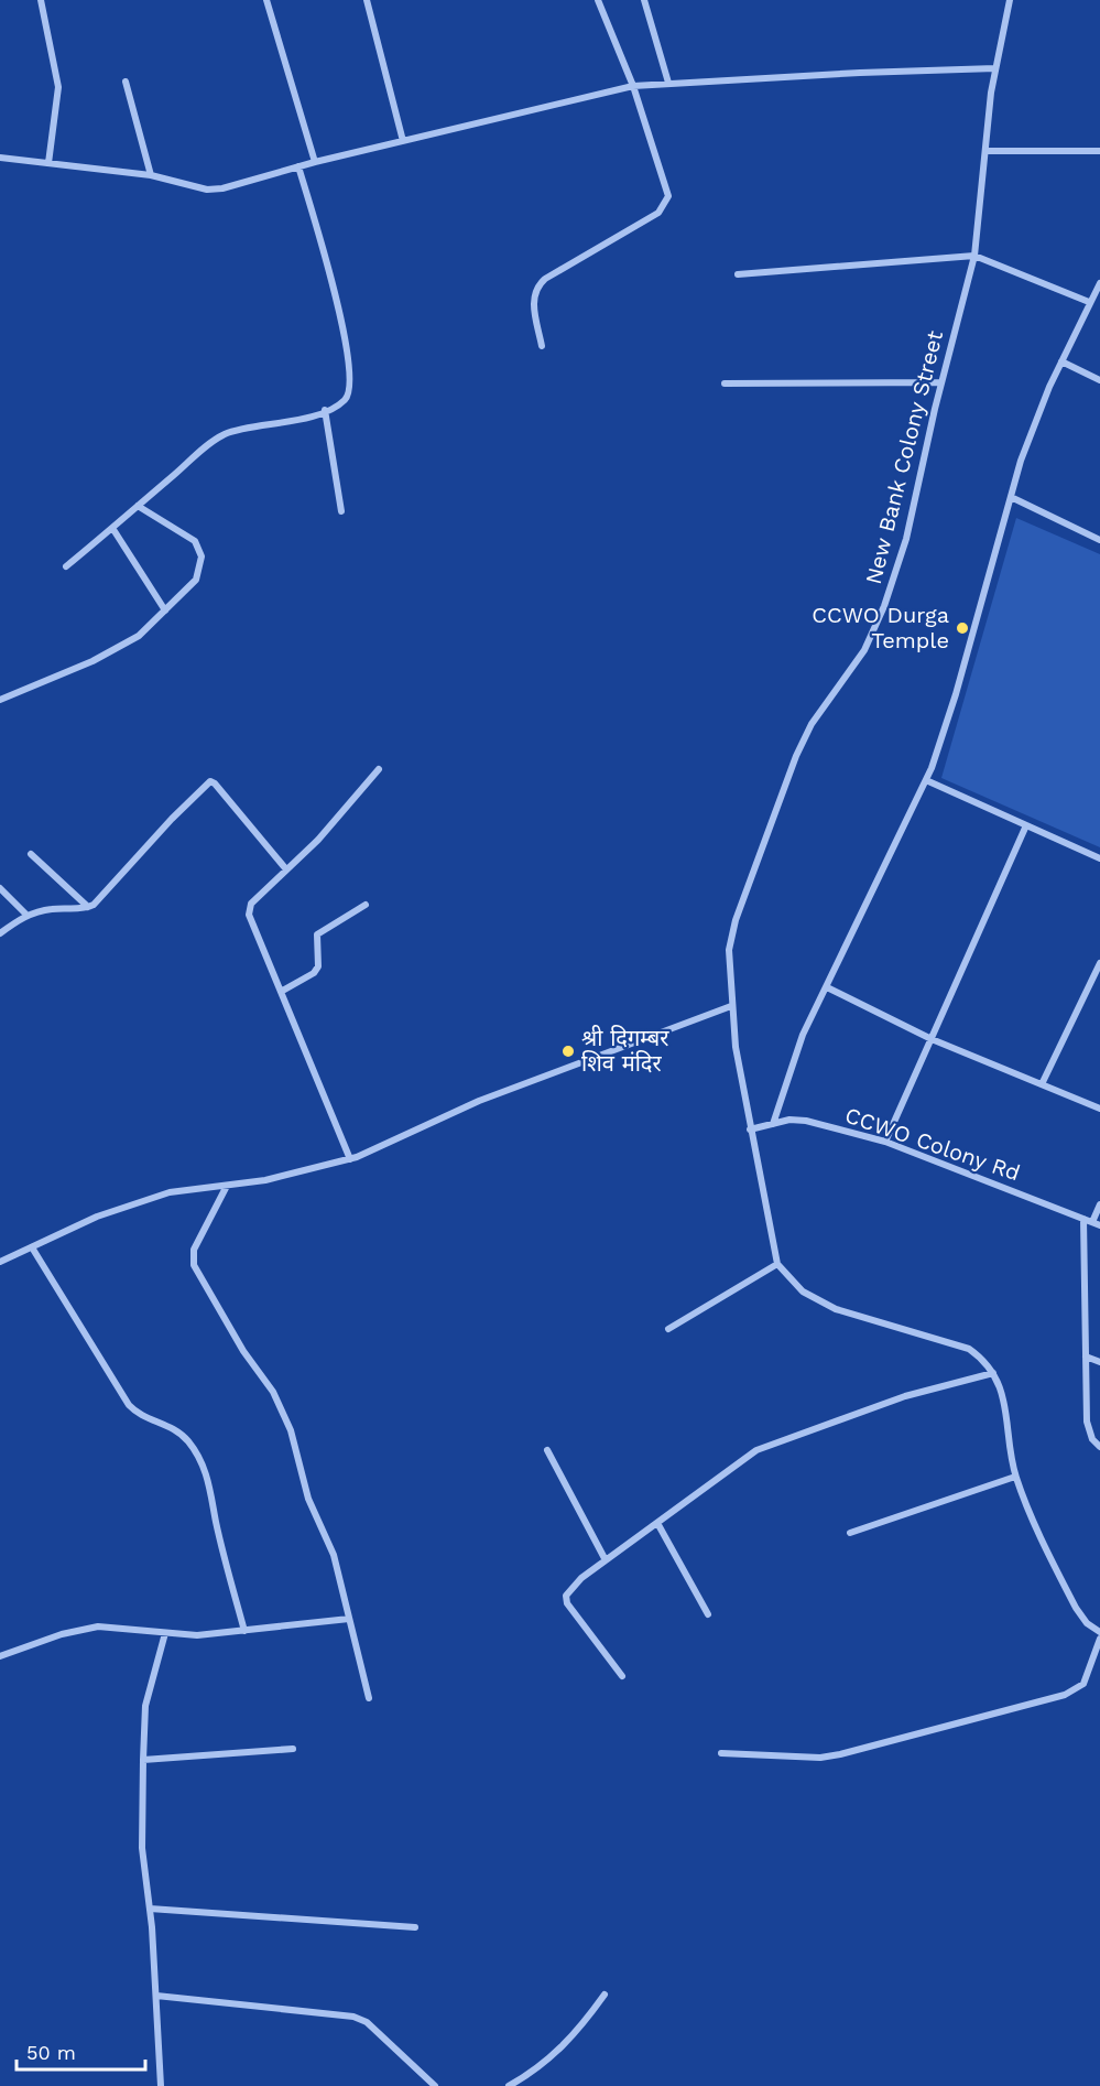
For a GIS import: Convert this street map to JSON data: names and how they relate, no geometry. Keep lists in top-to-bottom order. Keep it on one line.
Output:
{"streets":{"street":["New Bank Colony Street","CCWO Colony Rd"]},"crossings":[["New Bank Colony Street","CCWO Colony Rd"]],"places":["CCWO Durga Temple","श्री दिगम्बर शिव मंदिर"],"scale_bar":"50 m"}
